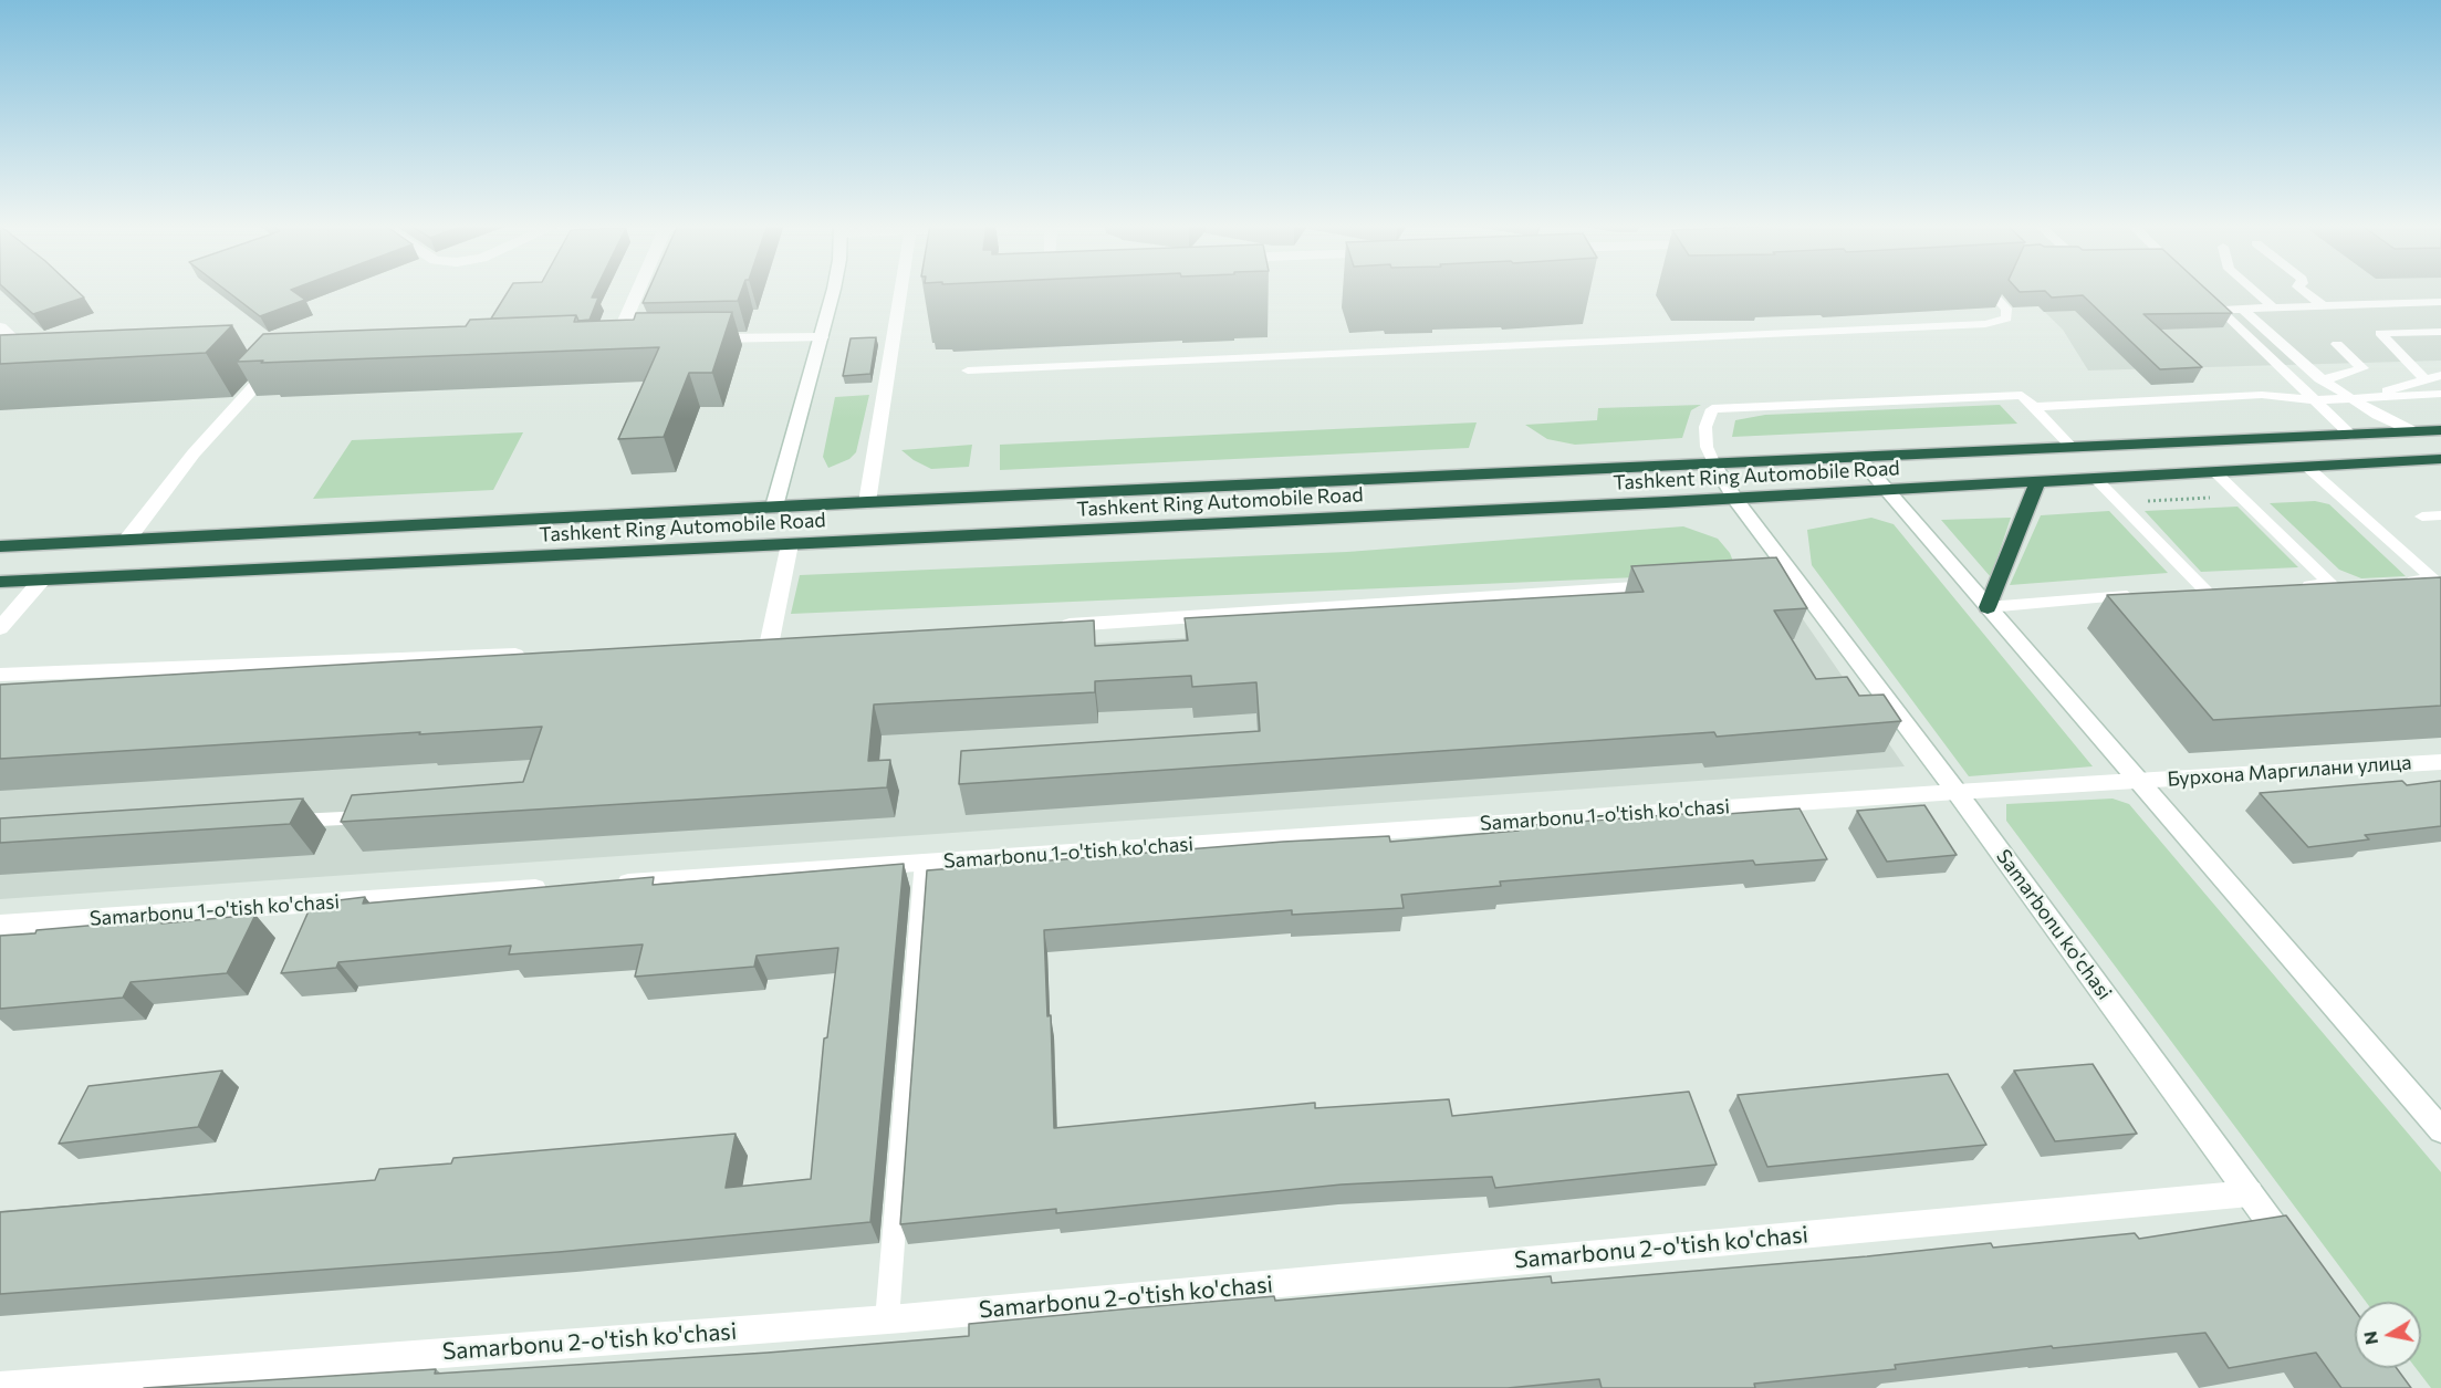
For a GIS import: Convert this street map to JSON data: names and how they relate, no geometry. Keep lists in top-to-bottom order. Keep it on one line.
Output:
{"streets":{"highway":["Tashkent Ring Automobile Road"],"street":["Бурхона Маргилани улица","Samarbonu 1-o'tish ko'chasi","Samarbonu ko'chasi","Samarbonu 2-o'tish ko'chasi"]},"crossings":[["Tashkent Ring Automobile Road","Samarbonu ko'chasi"],["Бурхона Маргилани улица","Samarbonu 1-o'tish ko'chasi"],["Samarbonu 1-o'tish ko'chasi","Samarbonu ko'chasi"],["Samarbonu ko'chasi","Samarbonu 2-o'tish ko'chasi"]],"north":"left"}
